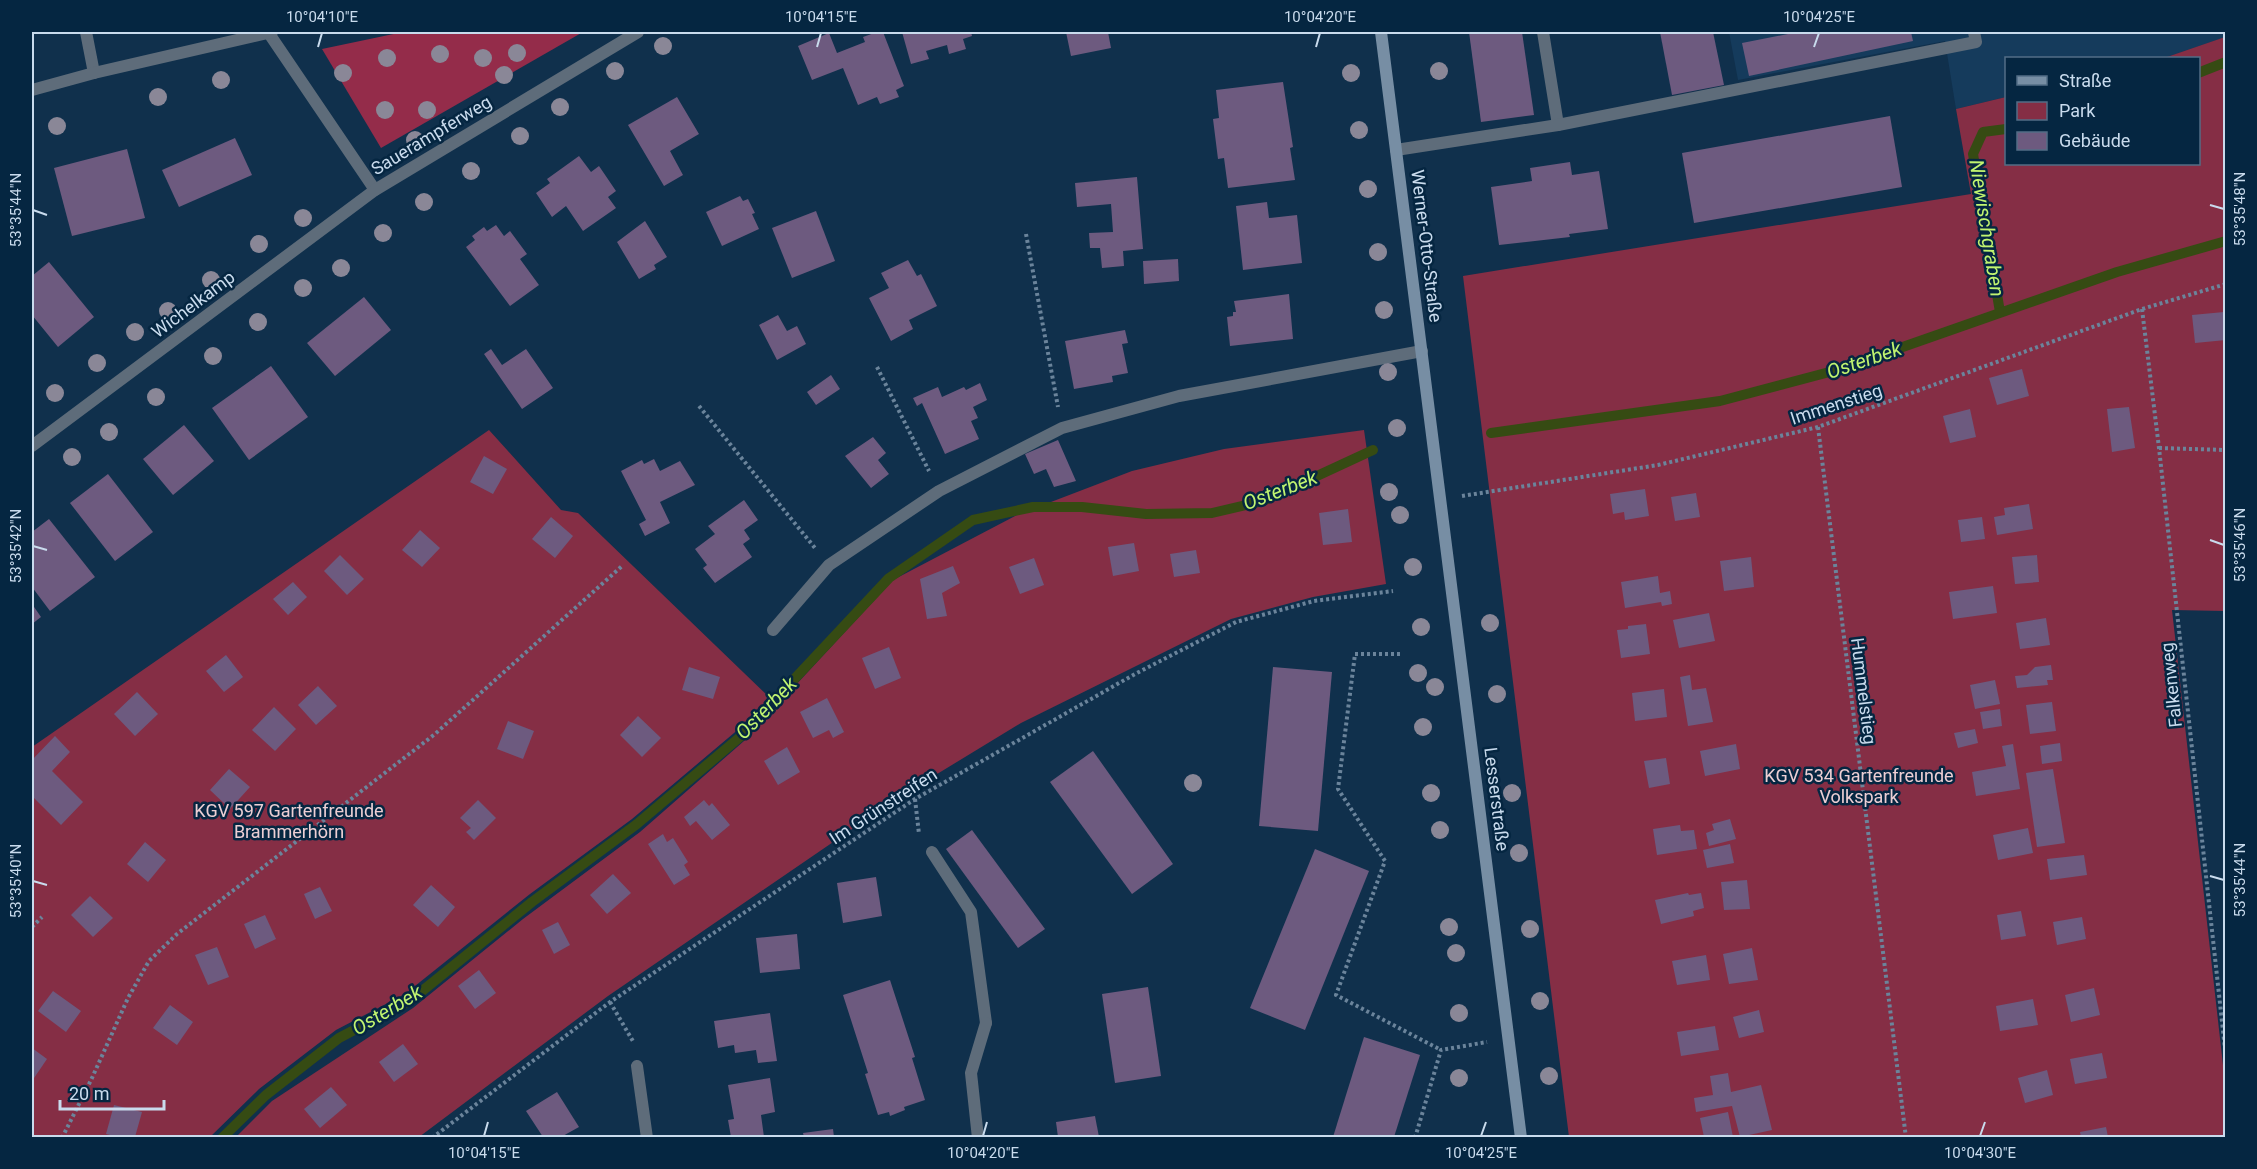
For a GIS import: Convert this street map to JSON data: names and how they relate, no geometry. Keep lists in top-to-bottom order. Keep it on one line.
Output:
{"streets":{"main road":["Werner-Otto-Straße","Lesserstraße"],"street":["Sauerampferweg","Wichelkamp"],"path":["Immenstieg","Falkenweg","Hummelstieg","Im Grünstreifen"]},"crossings":[["Sauerampferweg","Wichelkamp"],["Werner-Otto-Straße","Lesserstraße"],["Immenstieg","Falkenweg"],["Immenstieg","Hummelstieg"],["Immenstieg","Lesserstraße"]],"water":["Niewischgraben","Osterbek"],"parks":["KGV 534 Gartenfreunde Volkspark","KGV 597 Gartenfreunde Brammerhörn"],"legend":["Straße","Park","Gebäude"],"scale_bar":"20 m","coordinates":["10°04'10\"E","10°04'15\"E","10°04'20\"E","10°04'25\"E","53°35'48\"N","53°35'44\"N","53°35'46\"N","53°35'42\"N","53°35'40\"N","10°04'30\"E"]}
